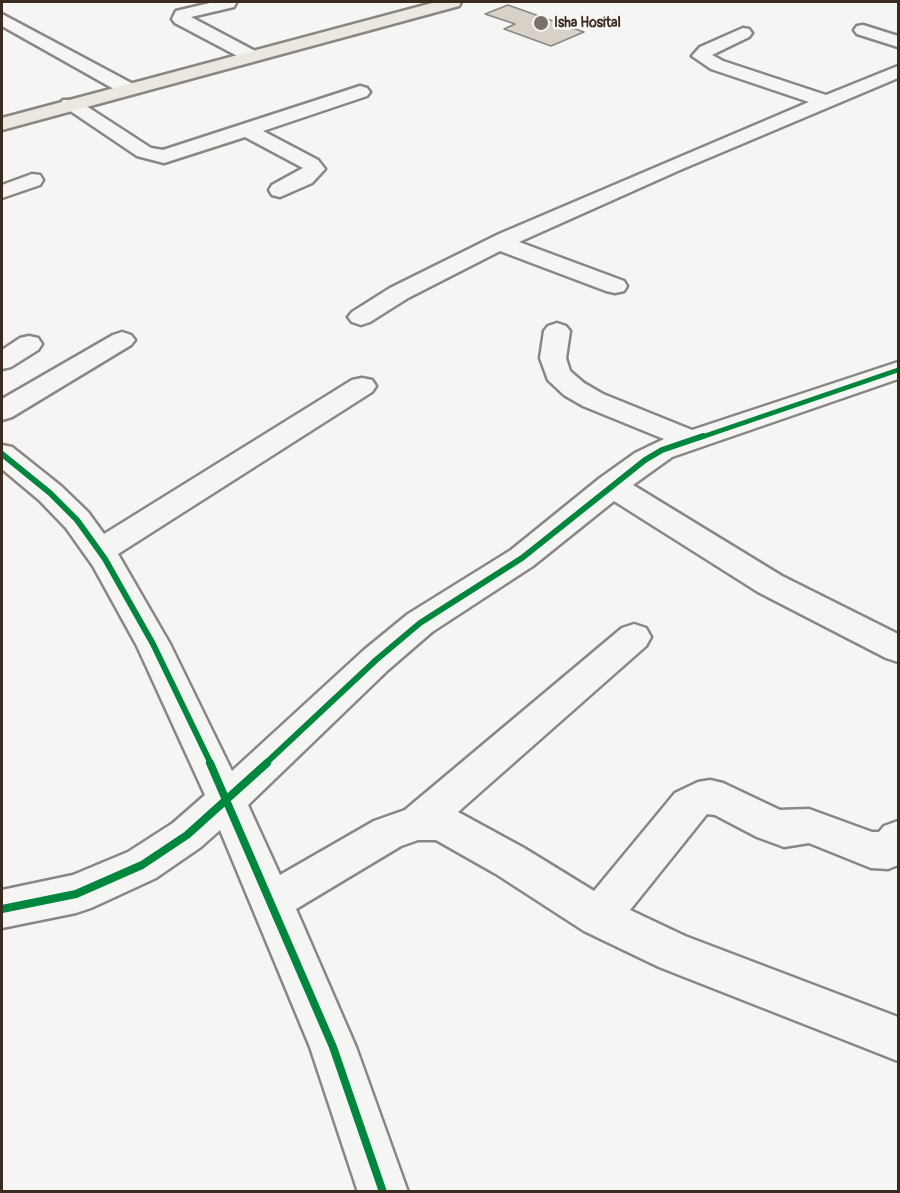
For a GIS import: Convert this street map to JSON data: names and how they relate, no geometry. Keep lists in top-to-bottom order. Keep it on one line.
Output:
{"places":["Isha Hosital"]}
